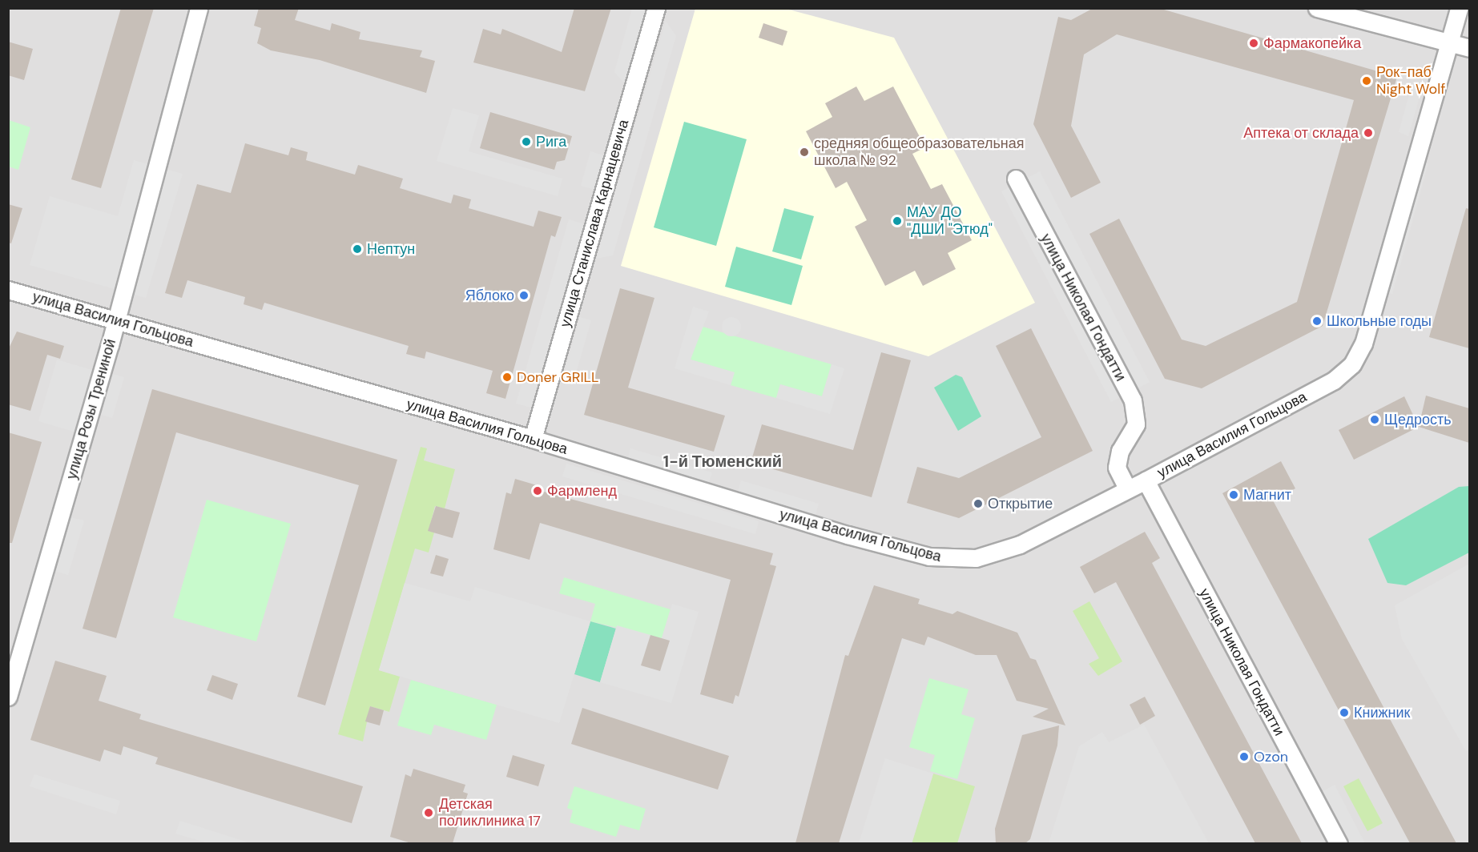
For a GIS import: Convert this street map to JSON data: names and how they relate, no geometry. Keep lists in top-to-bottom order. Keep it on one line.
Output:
{"streets":{"street":["улица Станислава Карнацевича","улица Николая Гондатти","улица Василия Гольцова","улица Розы Трениной"]},"crossings":[["улица Станислава Карнацевича","улица Василия Гольцова"],["улица Николая Гондатти","улица Василия Гольцова"],["улица Василия Гольцова","улица Розы Трениной"]],"districts":["1-й Тюменский"],"places":["Фармакопейка","Рок-паб Night Wolf","Аптека от склада","Рига","средняя общеобразовательная школа № 92","МАУ ДО \"ДШИ \"Этюд\"","Нептун","Яблоко","Школьные годы","Doner GRILL","Щедрость","Фармленд","Магнит","Открытие","Книжник","Ozon","Детская поликлиника 17"]}
